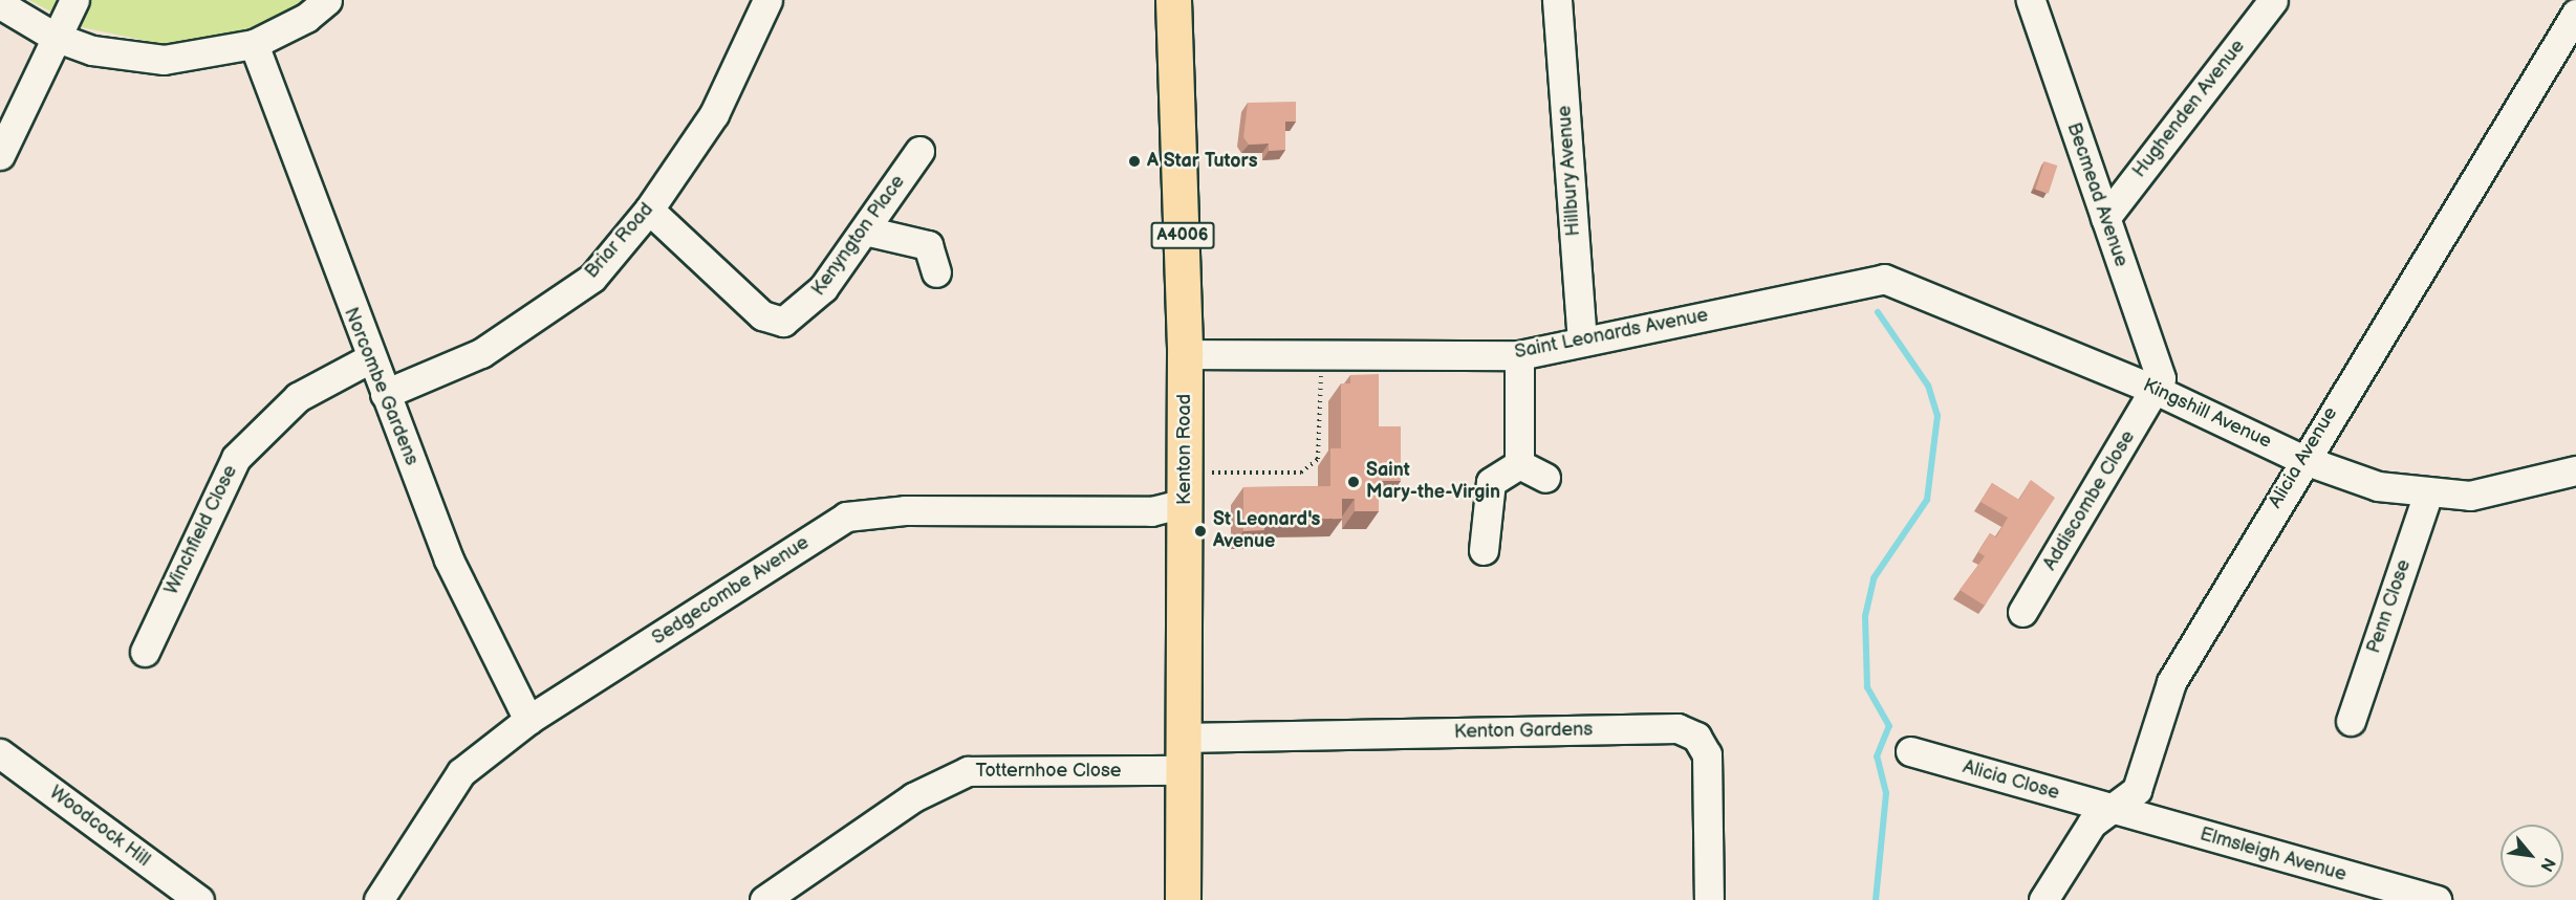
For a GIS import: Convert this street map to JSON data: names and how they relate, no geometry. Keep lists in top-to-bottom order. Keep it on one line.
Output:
{"streets":{"main road":["A4006","Kenton Road"],"street":["Hughenden Avenue","Hillbury Avenue","Becmead Avenue","Kenyngton Place","Briar Road","Saint Leonards Avenue","Norcombe Gardens","Kingshill Avenue","Alicia Avenue","Addiscombe Close","Winchfield Close","Sedgecombe Avenue","Penn Close","Kenton Gardens","Totternhoe Close","Alicia Close","Woodcock Hill","Elmsleigh Avenue"]},"crossings":[["Hughenden Avenue","Becmead Avenue"],["Hillbury Avenue","Saint Leonards Avenue"],["Becmead Avenue","Kingshill Avenue"],["Becmead Avenue","Addiscombe Close"],["Kenyngton Place","Briar Road"],["Briar Road","Norcombe Gardens"],["Saint Leonards Avenue","Kingshill Avenue"],["Saint Leonards Avenue","Kenton Road"],["Norcombe Gardens","Winchfield Close"],["Norcombe Gardens","Sedgecombe Avenue"],["Kingshill Avenue","Alicia Avenue"],["Kingshill Avenue","Addiscombe Close"],["Kingshill Avenue","Penn Close"],["Kenton Road","Sedgecombe Avenue"],["Kenton Road","Kenton Gardens"],["Kenton Road","Totternhoe Close"],["Alicia Avenue","Alicia Close"],["Alicia Avenue","Elmsleigh Avenue"],["Kenton Gardens","Totternhoe Close"],["Alicia Close","Elmsleigh Avenue"]],"places":["A Star Tutors","Saint Mary-the-Virgin","St Leonard's Avenue"],"north":"bottom right"}
